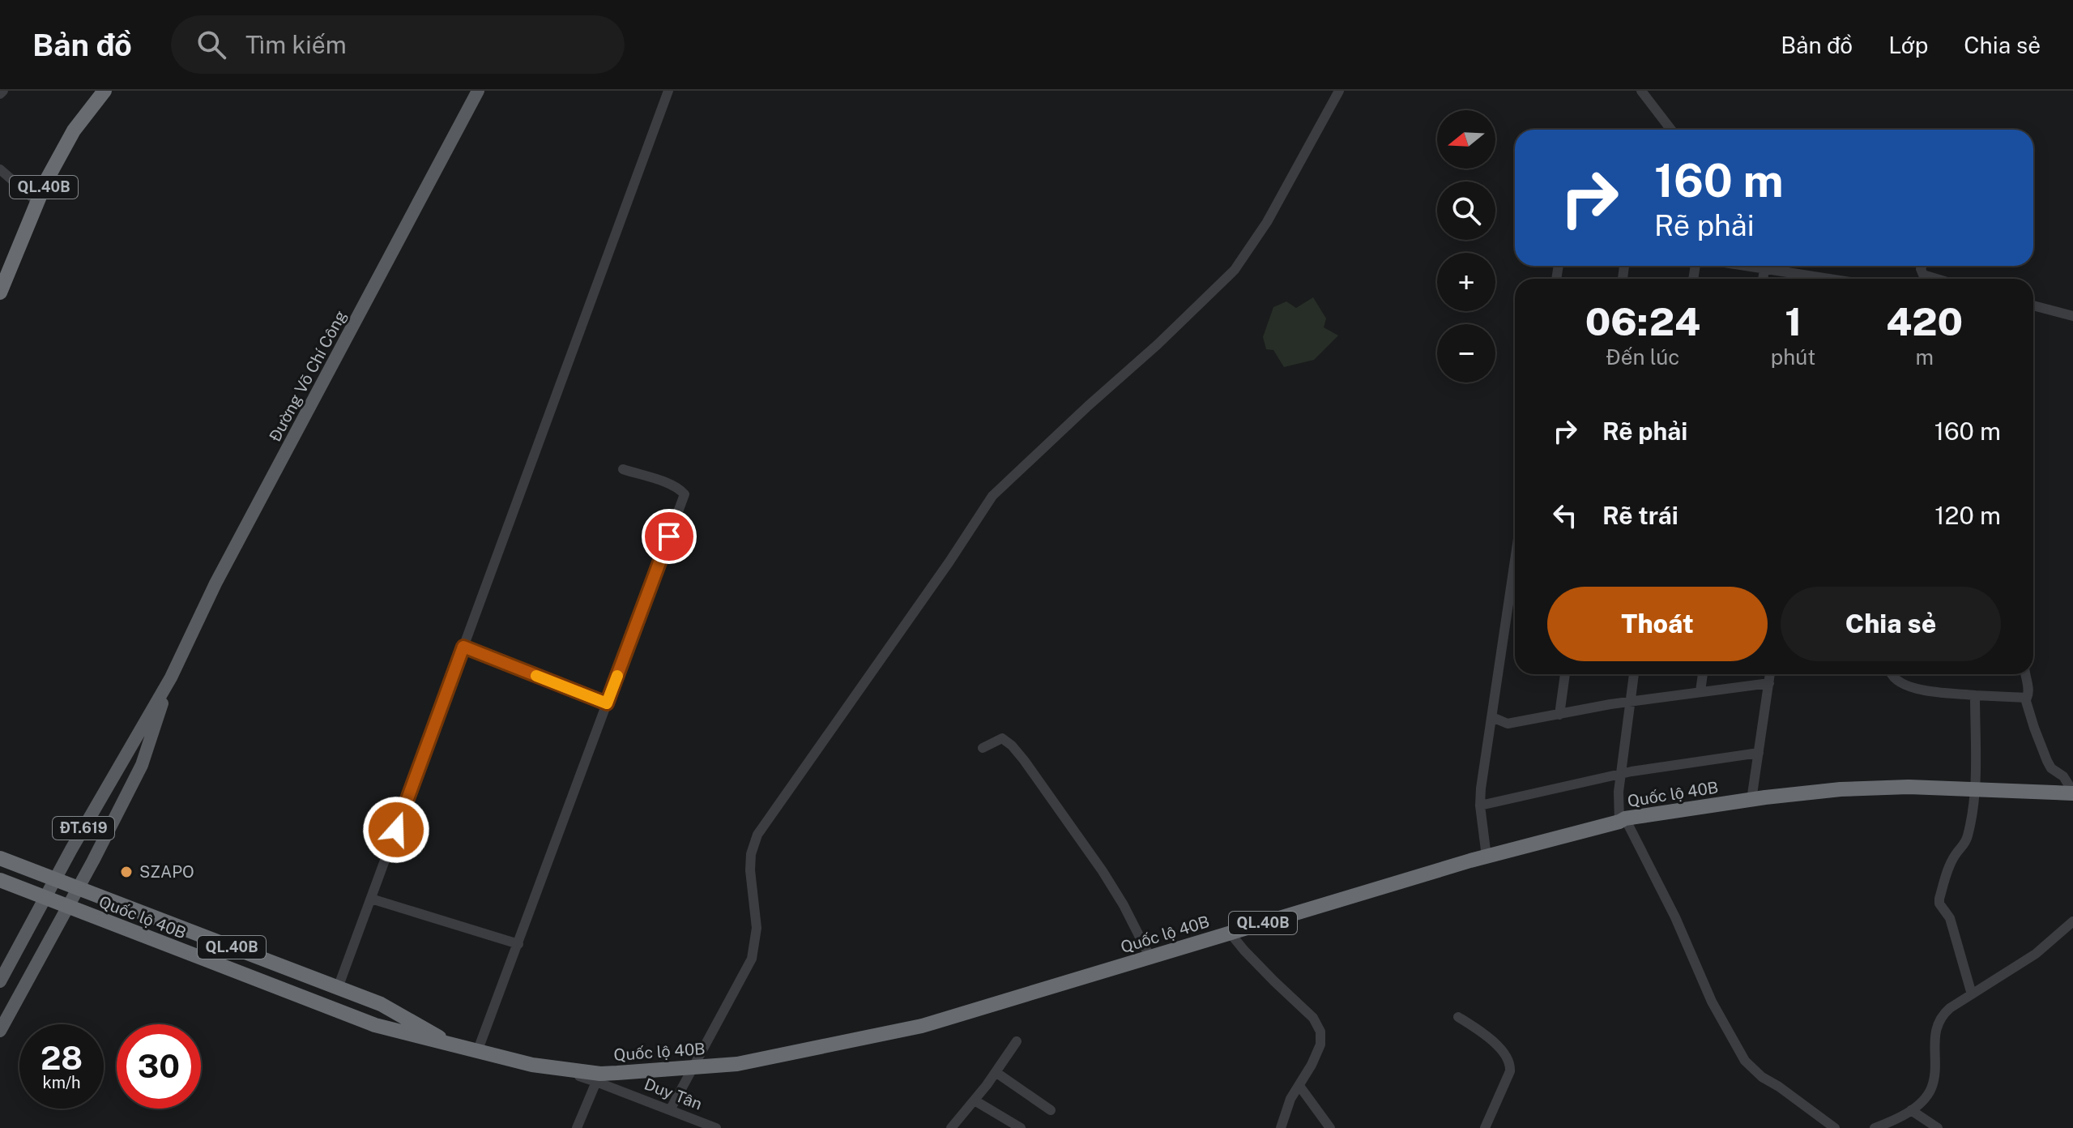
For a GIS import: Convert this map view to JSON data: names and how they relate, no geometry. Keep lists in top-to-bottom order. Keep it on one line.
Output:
{"streets":{"highway":["QL.40B","Quốc lộ 40B"],"main road":["Đường Võ Chí Công","ĐT.619"],"street":["Duy Tân"]},"crossings":[["Đường Võ Chí Công","Quốc lộ 40B"],["Quốc lộ 40B","Duy Tân"]],"places":["SZAPO"],"north":"left","page":{"header":"Bản đồ","search":"Tìm kiếm","nav":["Bản đồ","Lớp","Chia sẻ"],"map_buttons":["+","−"],"turn":["160 m","Rẽ phải"],"eta":["06:24","Đến lúc","1","phút","420","m"],"list":[{"name":"Rẽ phải","value":"160 m"},{"name":"Rẽ trái","value":"120 m"}],"buttons":["Thoát","Chia sẻ"],"speed":"28 km/h","limit":"30"}}
